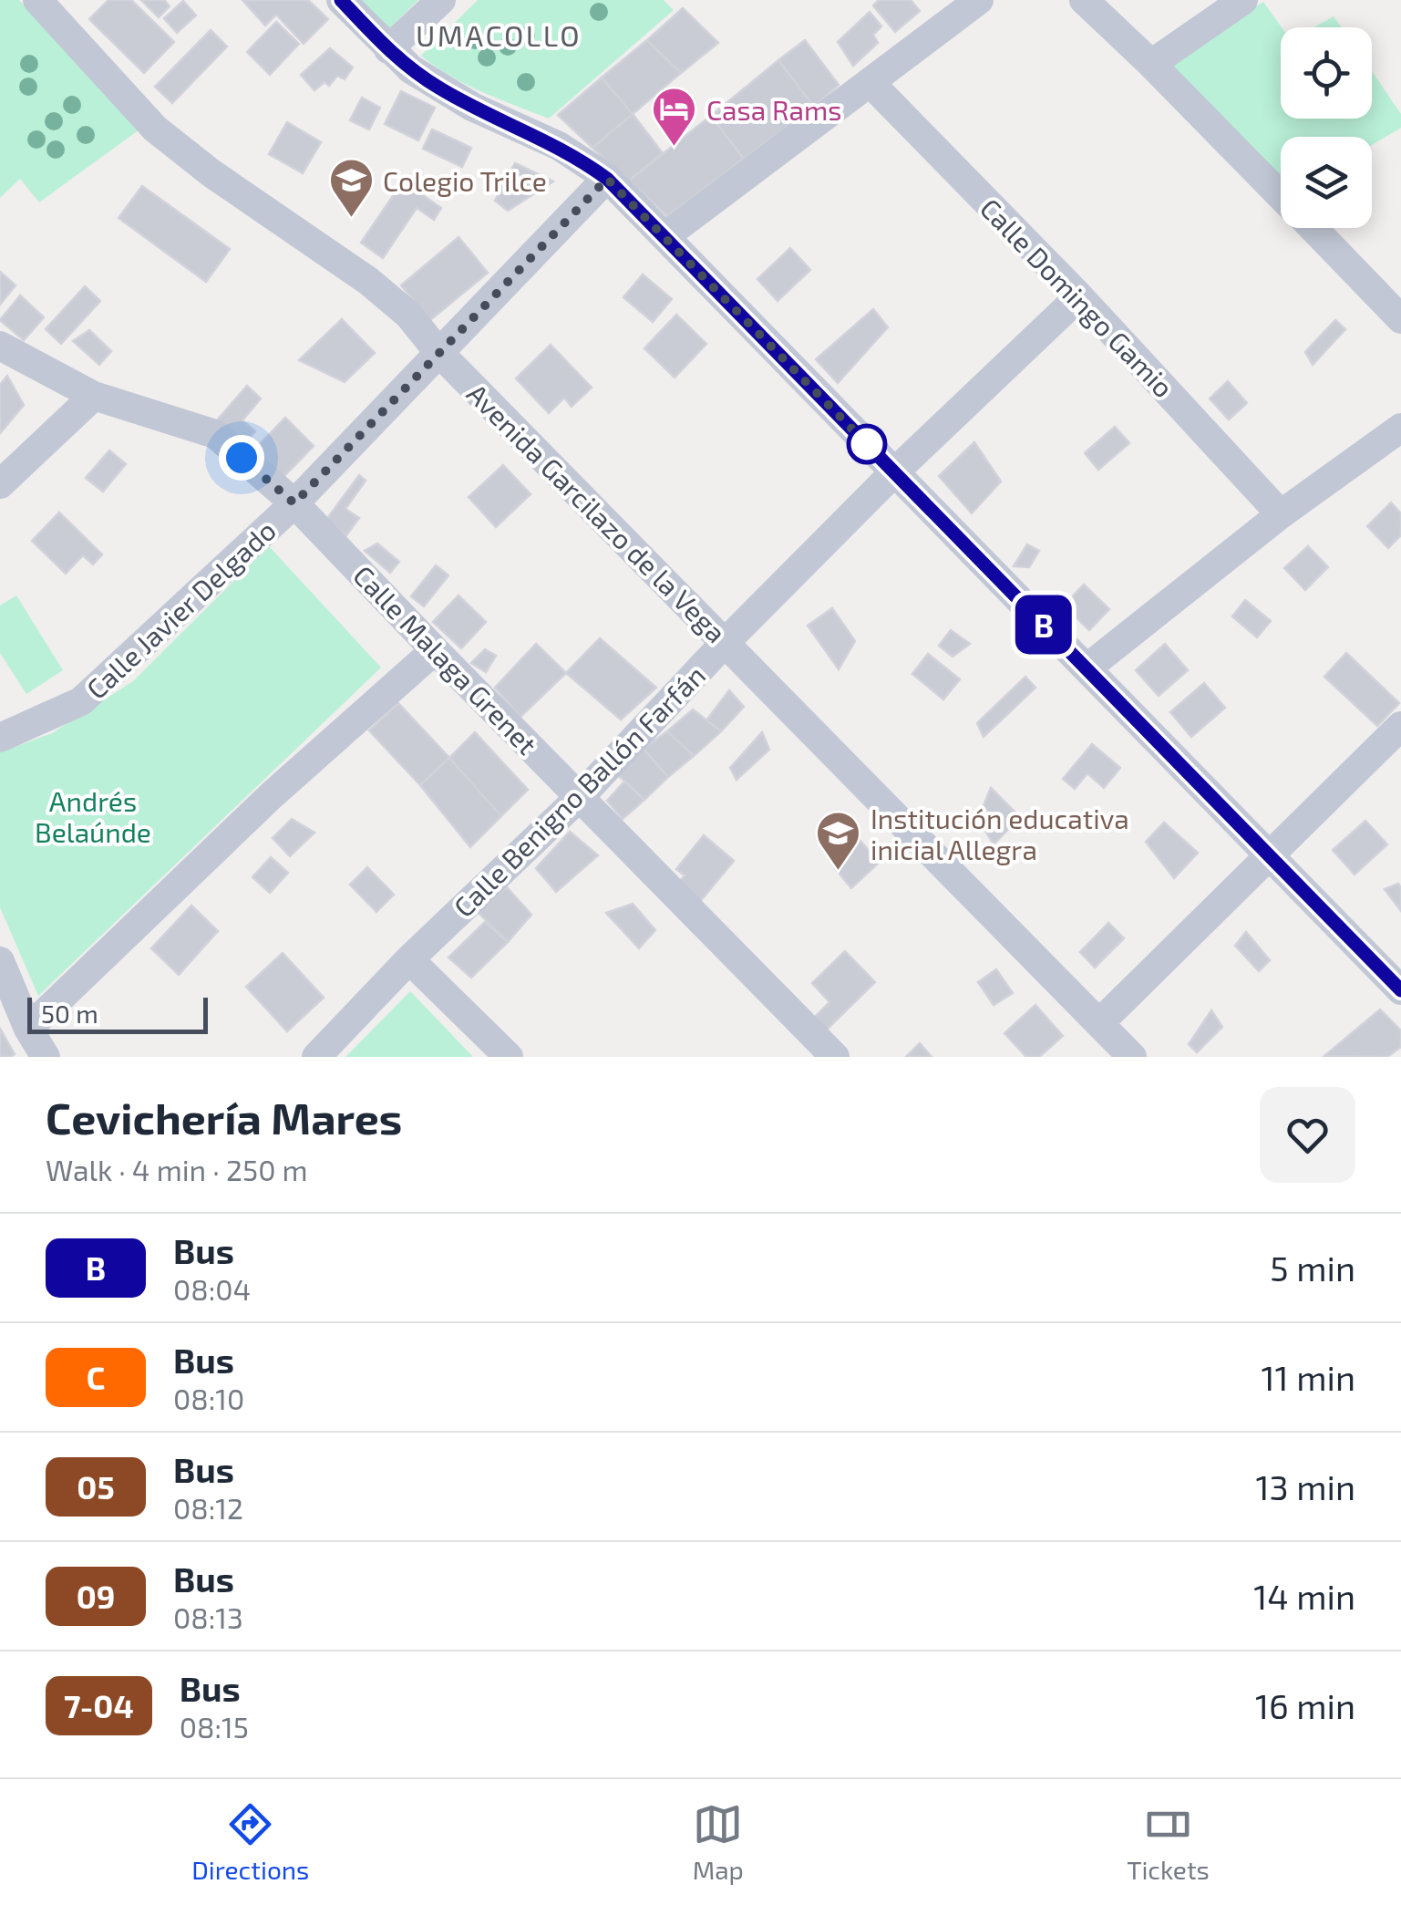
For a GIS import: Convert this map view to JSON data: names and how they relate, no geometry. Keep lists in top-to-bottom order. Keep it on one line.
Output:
{"streets":{"street":["Calle Domingo Gamio","Avenida Garcilazo de la Vega","Calle Javier Delgado","Calle Malaga Grenet","Calle Benigno Ballón Farfán"]},"crossings":[["Calle Domingo Gamio","Calle Benigno Ballón Farfán"],["Avenida Garcilazo de la Vega","Calle Javier Delgado"],["Avenida Garcilazo de la Vega","Calle Benigno Ballón Farfán"],["Calle Javier Delgado","Calle Malaga Grenet"],["Calle Malaga Grenet","Calle Benigno Ballón Farfán"]],"districts":["UMACOLLO"],"parks":["Andrés Belaúnde"],"places":{"hotel":["Casa Rams"],"school or university":["Colegio Trilce","Institución educativa inicial Allegra"]},"lines":["bus line B"],"scale_bar":"50 m","page":{"on_map":"B","scale":"50 m","heading":["Cevichería Mares","Walk · 4 min · 250 m"],"list":[{"mark":"B","name":"Bus","note":"08:04","value":"5 min"},{"mark":"C","name":"Bus","note":"08:10","value":"11 min"},{"mark":"05","name":"Bus","note":"08:12","value":"13 min"},{"mark":"09","name":"Bus","note":"08:13","value":"14 min"},{"mark":"7-04","name":"Bus","note":"08:15","value":"16 min"}],"tabs":["Directions","Map","Tickets"]}}
